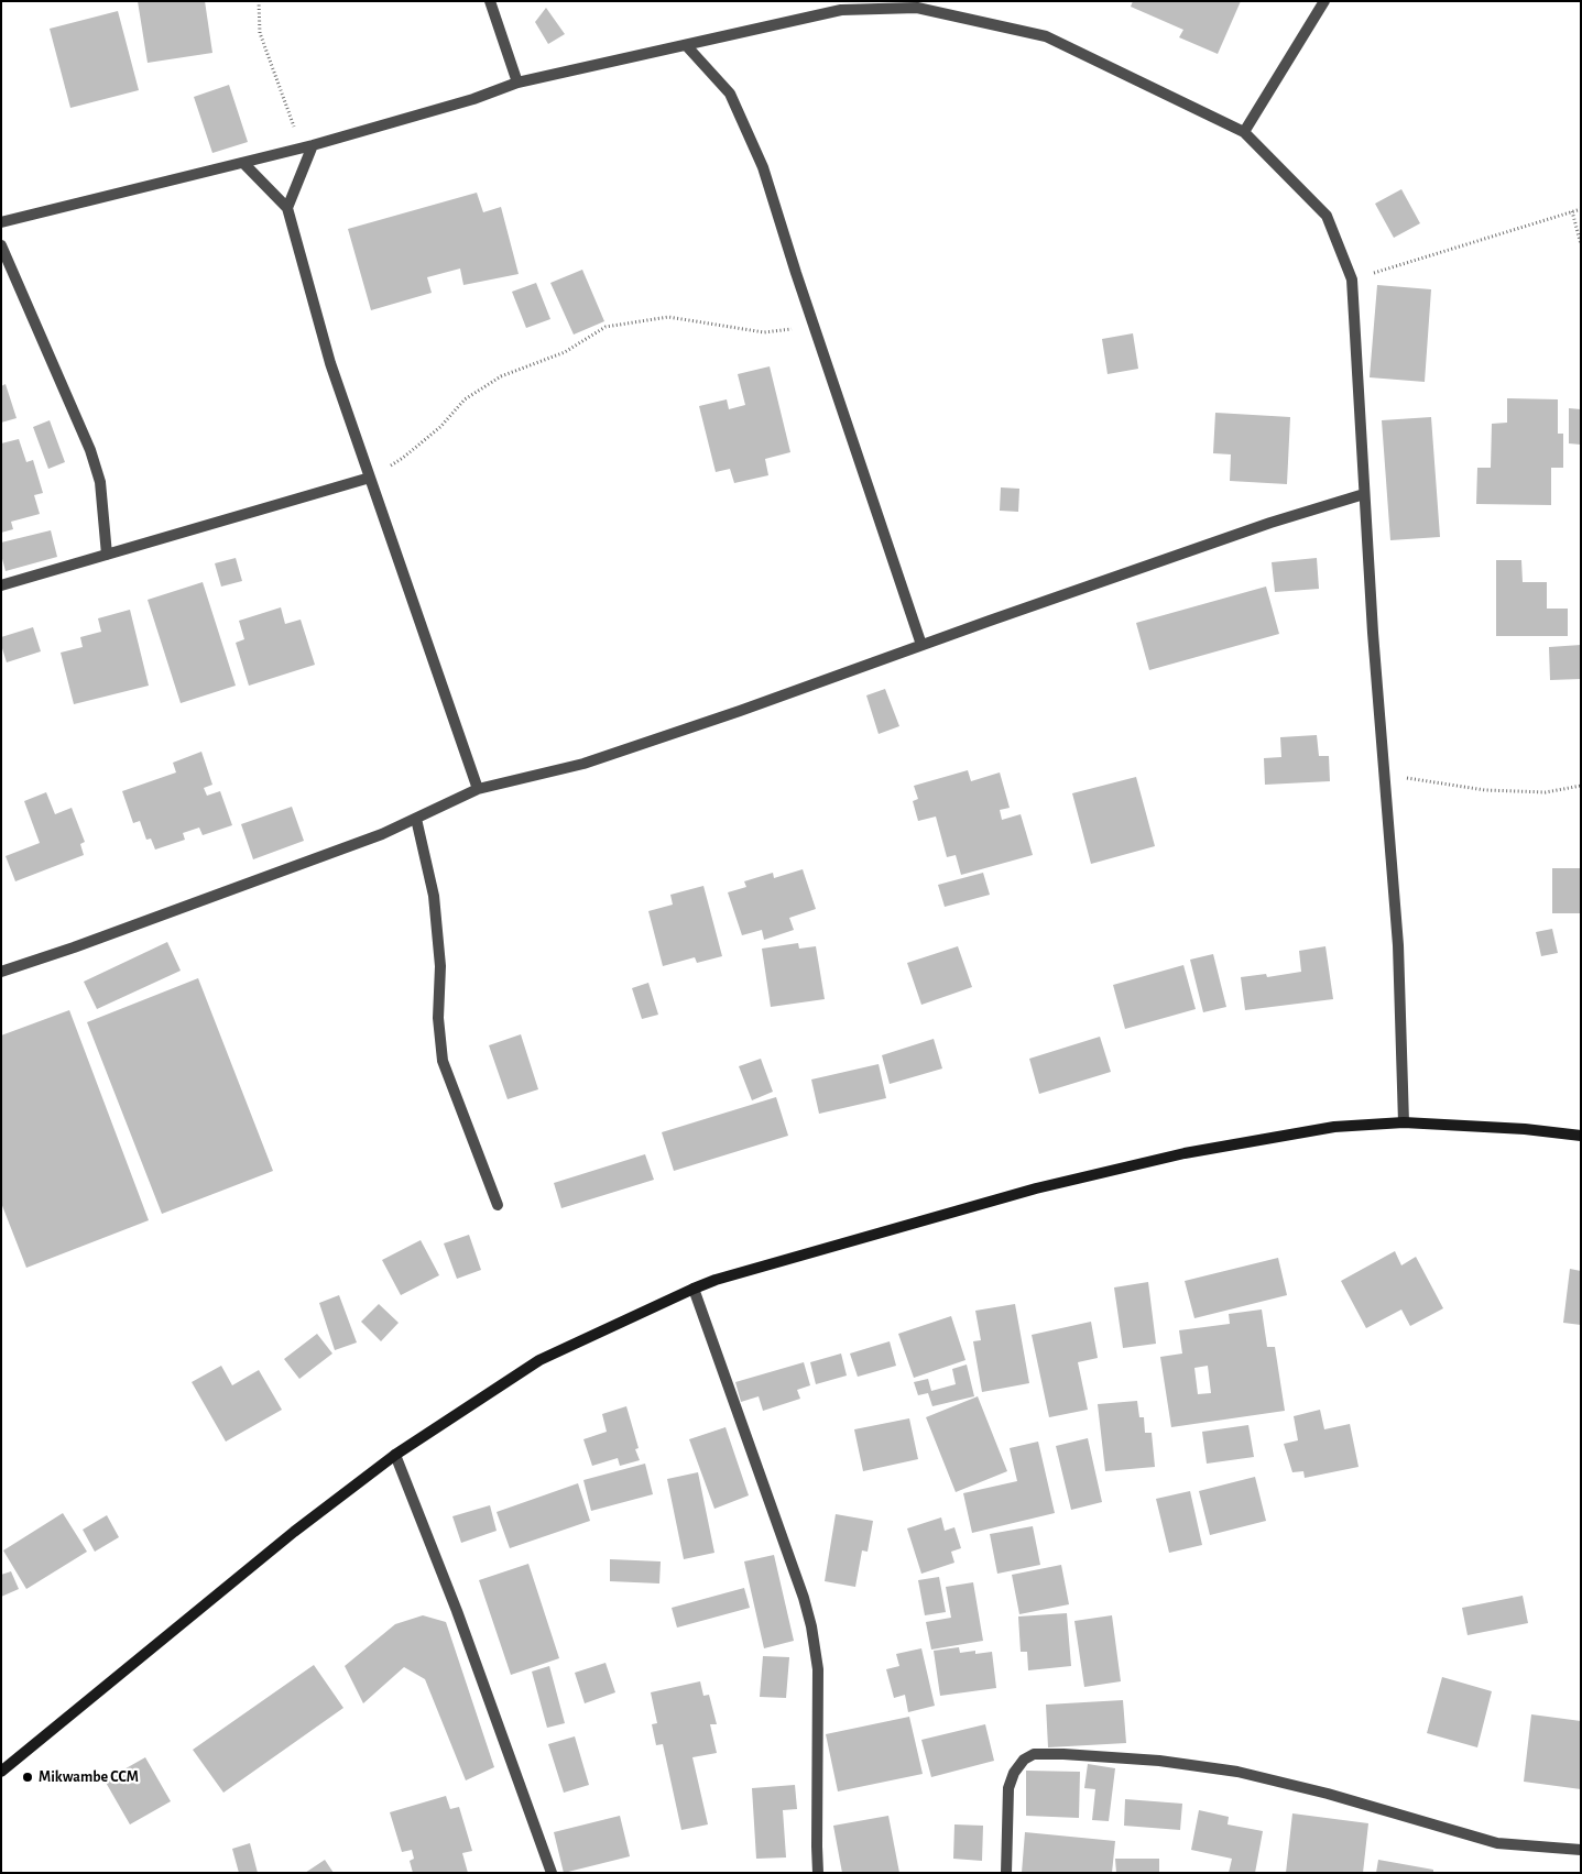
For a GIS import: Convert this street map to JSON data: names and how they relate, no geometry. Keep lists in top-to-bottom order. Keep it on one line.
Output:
{"places":["Mikwambe CCM"]}
